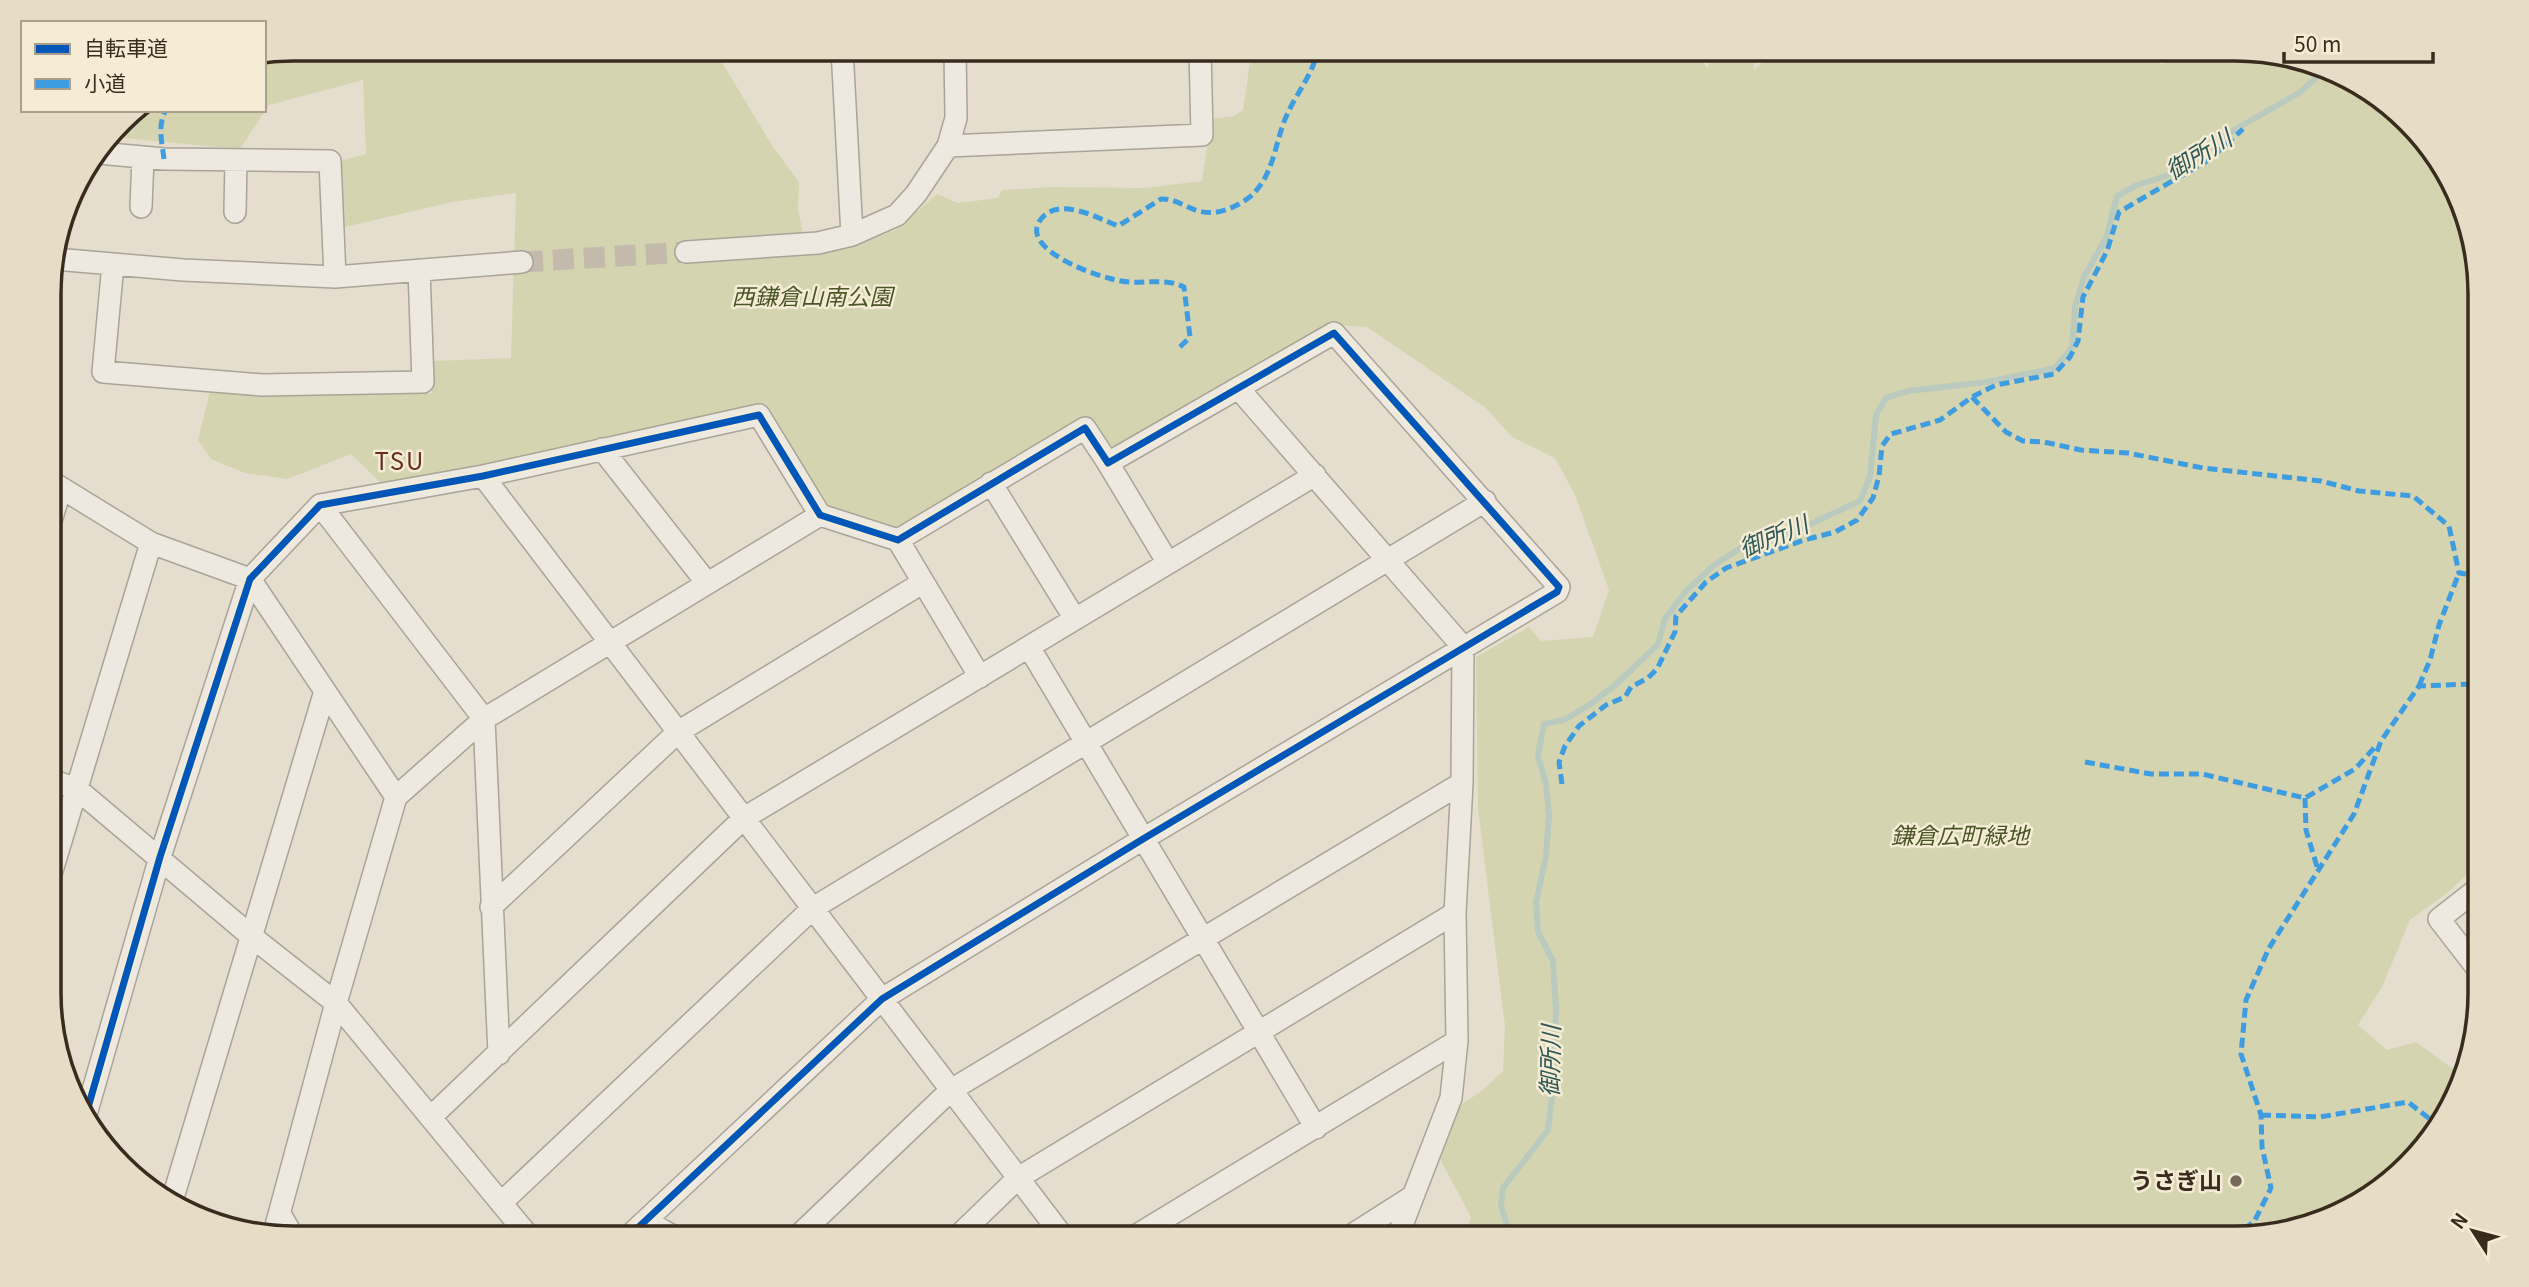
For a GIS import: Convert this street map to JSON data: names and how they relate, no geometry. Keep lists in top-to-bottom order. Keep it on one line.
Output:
{"districts":["TSU"],"water":["御所川"],"parks":["西鎌倉山南公園","鎌倉広町緑地"],"places":["うさぎ山"],"legend":["自転車道","小道"],"scale_bar":"50 m","north":"top left"}
